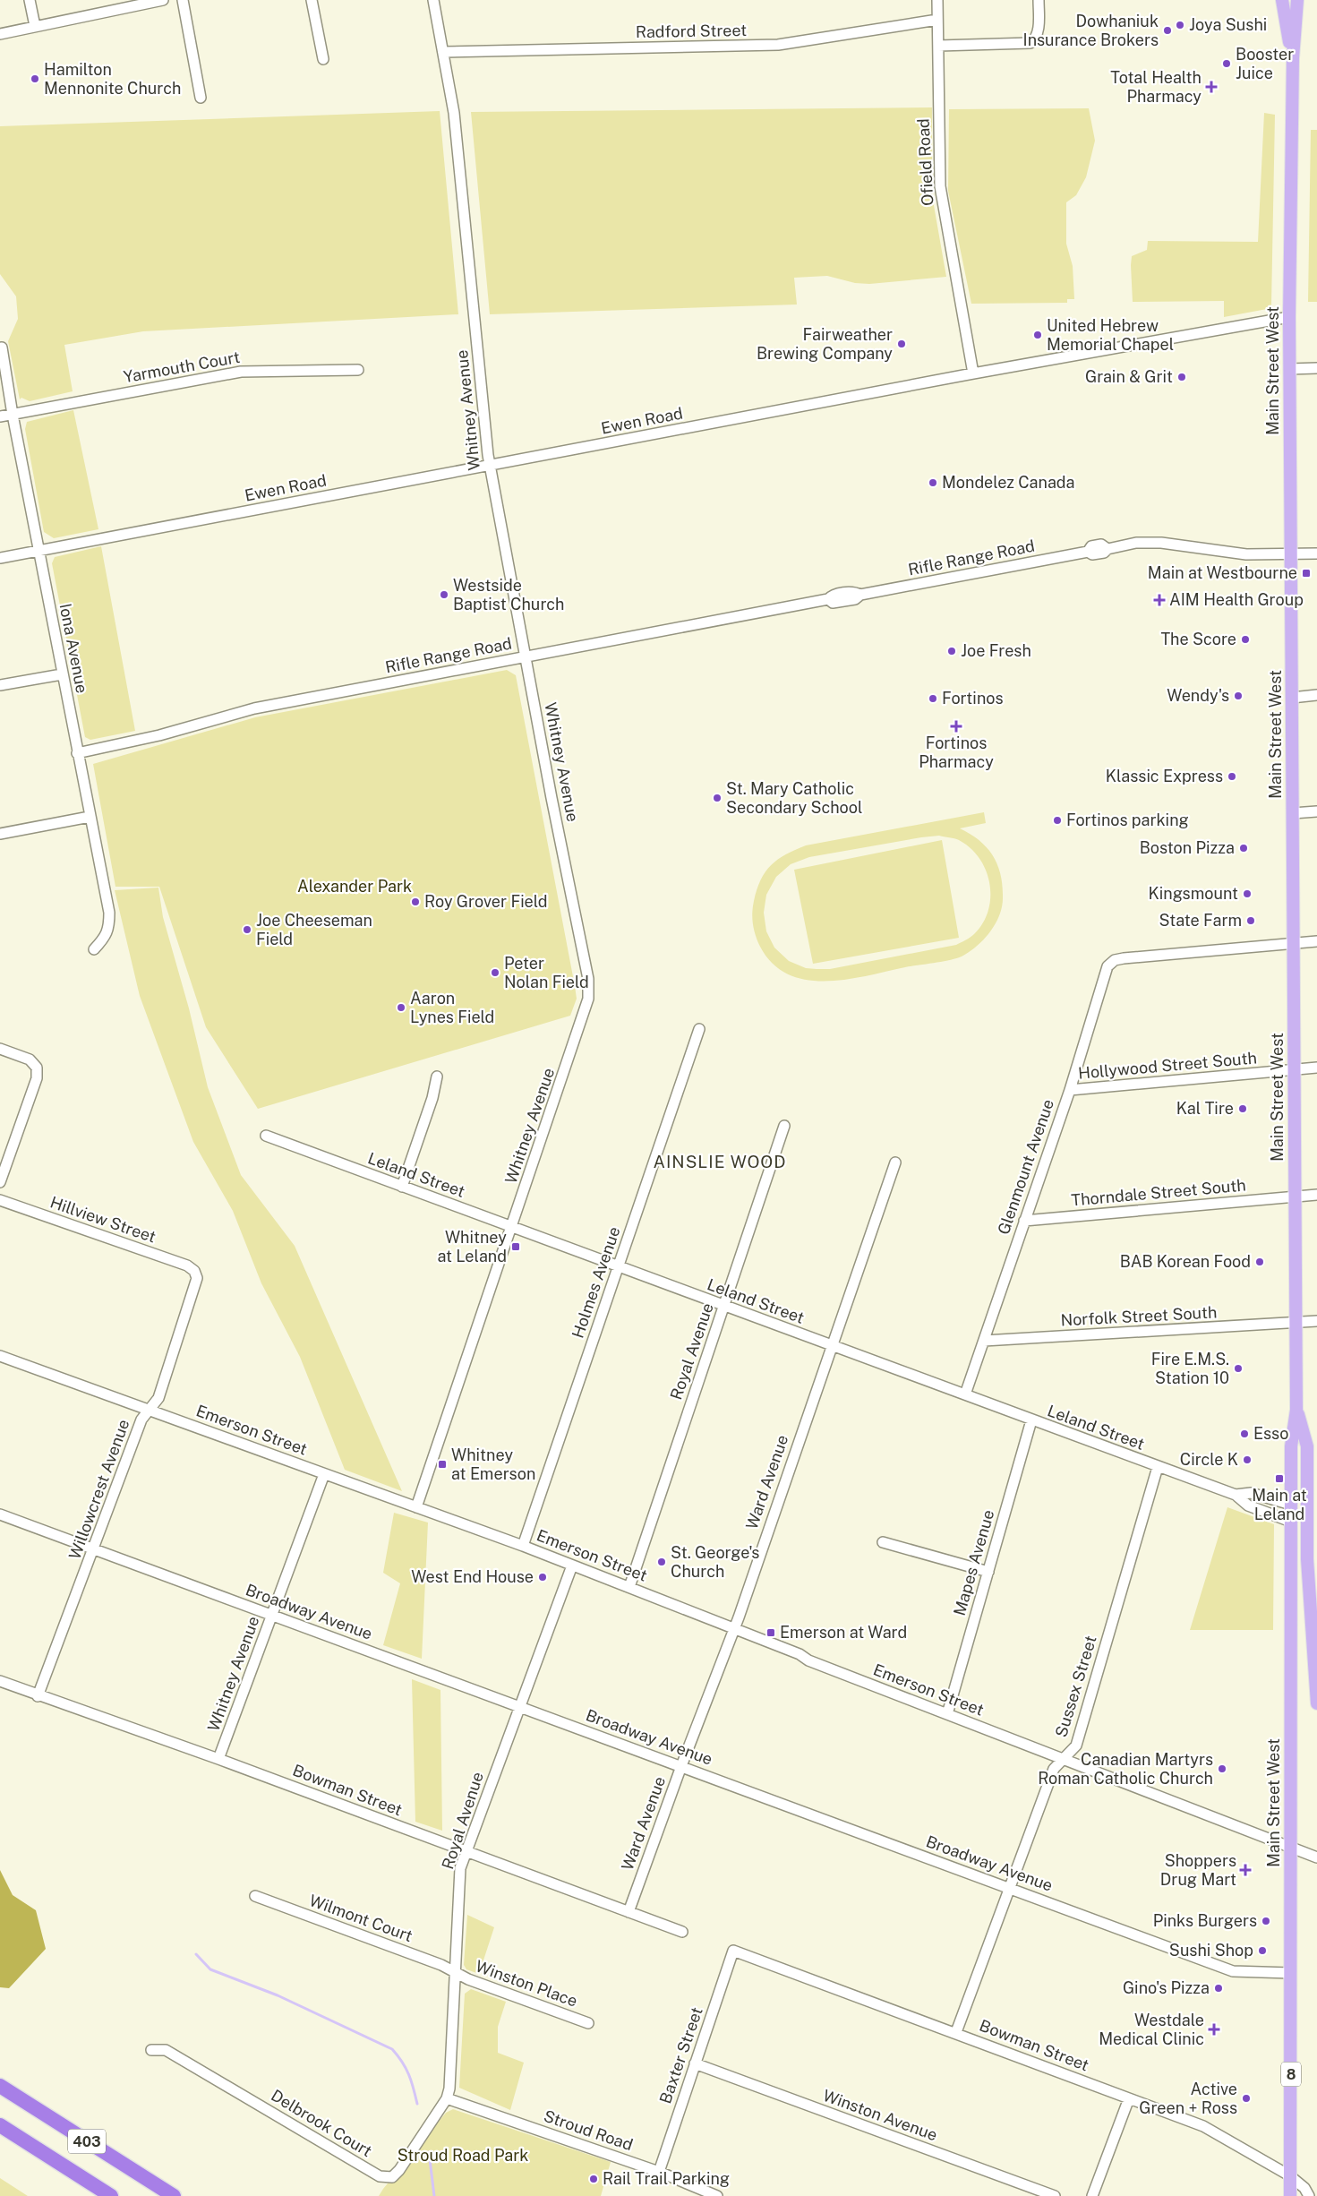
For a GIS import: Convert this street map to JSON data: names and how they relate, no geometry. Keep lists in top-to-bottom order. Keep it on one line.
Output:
{"streets":{"highway":["403"],"main road":["Main Street West","8"],"street":["Radford Street","Ofield Road","Yarmouth Court","Whitney Avenue","Ewen Road","Rifle Range Road","Iona Avenue","Hollywood Street South","Glenmount Avenue","Leland Street","Thorndale Street South","Hillview Street","Holmes Avenue","Norfolk Street South","Royal Avenue","Emerson Street","Ward Avenue","Willowcrest Avenue","Mapes Avenue","Broadway Avenue","Sussex Street","Bowman Street","Wilmont Court","Winston Place","Baxter Street","Winston Avenue","Delbrook Court","Stroud Road"]},"crossings":[["Radford Street","Ofield Road"],["Radford Street","Whitney Avenue"],["Ofield Road","Ewen Road"],["Yarmouth Court","Iona Avenue"],["Main Street West","Ewen Road"],["Main Street West","Rifle Range Road"],["Main Street West","Hollywood Street South"],["Main Street West","Glenmount Avenue"],["Main Street West","Leland Street"],["Main Street West","Thorndale Street South"],["Main Street West","Norfolk Street South"],["Main Street West","Emerson Street"],["Main Street West","Broadway Avenue"],["Main Street West","Bowman Street"],["Whitney Avenue","Ewen Road"],["Whitney Avenue","Rifle Range Road"],["Whitney Avenue","Leland Street"],["Whitney Avenue","Emerson Street"],["Whitney Avenue","Broadway Avenue"],["Whitney Avenue","Bowman Street"],["Ewen Road","Iona Avenue"],["Rifle Range Road","Iona Avenue"],["Hollywood Street South","Glenmount Avenue"],["Glenmount Avenue","Leland Street"],["Glenmount Avenue","Thorndale Street South"],["Glenmount Avenue","Norfolk Street South"],["Leland Street","Holmes Avenue"],["Leland Street","Royal Avenue"],["Leland Street","Ward Avenue"],["Leland Street","Mapes Avenue"],["Leland Street","Sussex Street"],["Hillview Street","Willowcrest Avenue"],["Holmes Avenue","Emerson Street"],["Royal Avenue","Emerson Street"],["Royal Avenue","Broadway Avenue"],["Royal Avenue","Bowman Street"],["Royal Avenue","Wilmont Court"],["Royal Avenue","Winston Place"],["Royal Avenue","Delbrook Court"],["Royal Avenue","Stroud Road"],["Emerson Street","Ward Avenue"],["Emerson Street","Willowcrest Avenue"],["Emerson Street","Mapes Avenue"],["Emerson Street","Sussex Street"],["Ward Avenue","Broadway Avenue"],["Ward Avenue","Bowman Street"],["Willowcrest Avenue","Broadway Avenue"],["Willowcrest Avenue","Bowman Street"],["Broadway Avenue","Sussex Street"],["Sussex Street","Bowman Street"],["Bowman Street","Baxter Street"],["Wilmont Court","Winston Place"],["Baxter Street","Winston Avenue"],["Baxter Street","Stroud Road"],["Delbrook Court","Stroud Road"]],"districts":["AINSLIE WOOD"],"parks":["Alexander Park","Stroud Road Park"],"places":{"other":["Joya Sushi","Dowhaniuk Insurance Brokers","Booster Juice","Hamilton Mennonite Church","United Hebrew Memorial Chapel","Fairweather Brewing Company","Grain & Grit","Mondelez Canada","Westside Baptist Church","The Score","Joe Fresh","Wendy's","Fortinos","Klassic Express","St. Mary Catholic Secondary School","Fortinos parking","Boston Pizza","Kingsmount","Roy Grover Field","State Farm","Joe Cheeseman Field","Peter Nolan Field","Aaron Lynes Field","Kal Tire","BAB Korean Food","Fire E.M.S. Station 10","Esso","Circle K","St. George's Church","West End House","Canadian Martyrs Roman Catholic Church","Pinks Burgers","Sushi Shop","Gino's Pizza","Active Green + Ross","Rail Trail Parking"],"health":["Total Health Pharmacy","AIM Health Group","Fortinos Pharmacy","Shoppers Drug Mart","Westdale Medical Clinic"],"transit":["Main at Westbourne","Whitney at Leland","Whitney at Emerson","Main at Leland","Emerson at Ward"]}}
